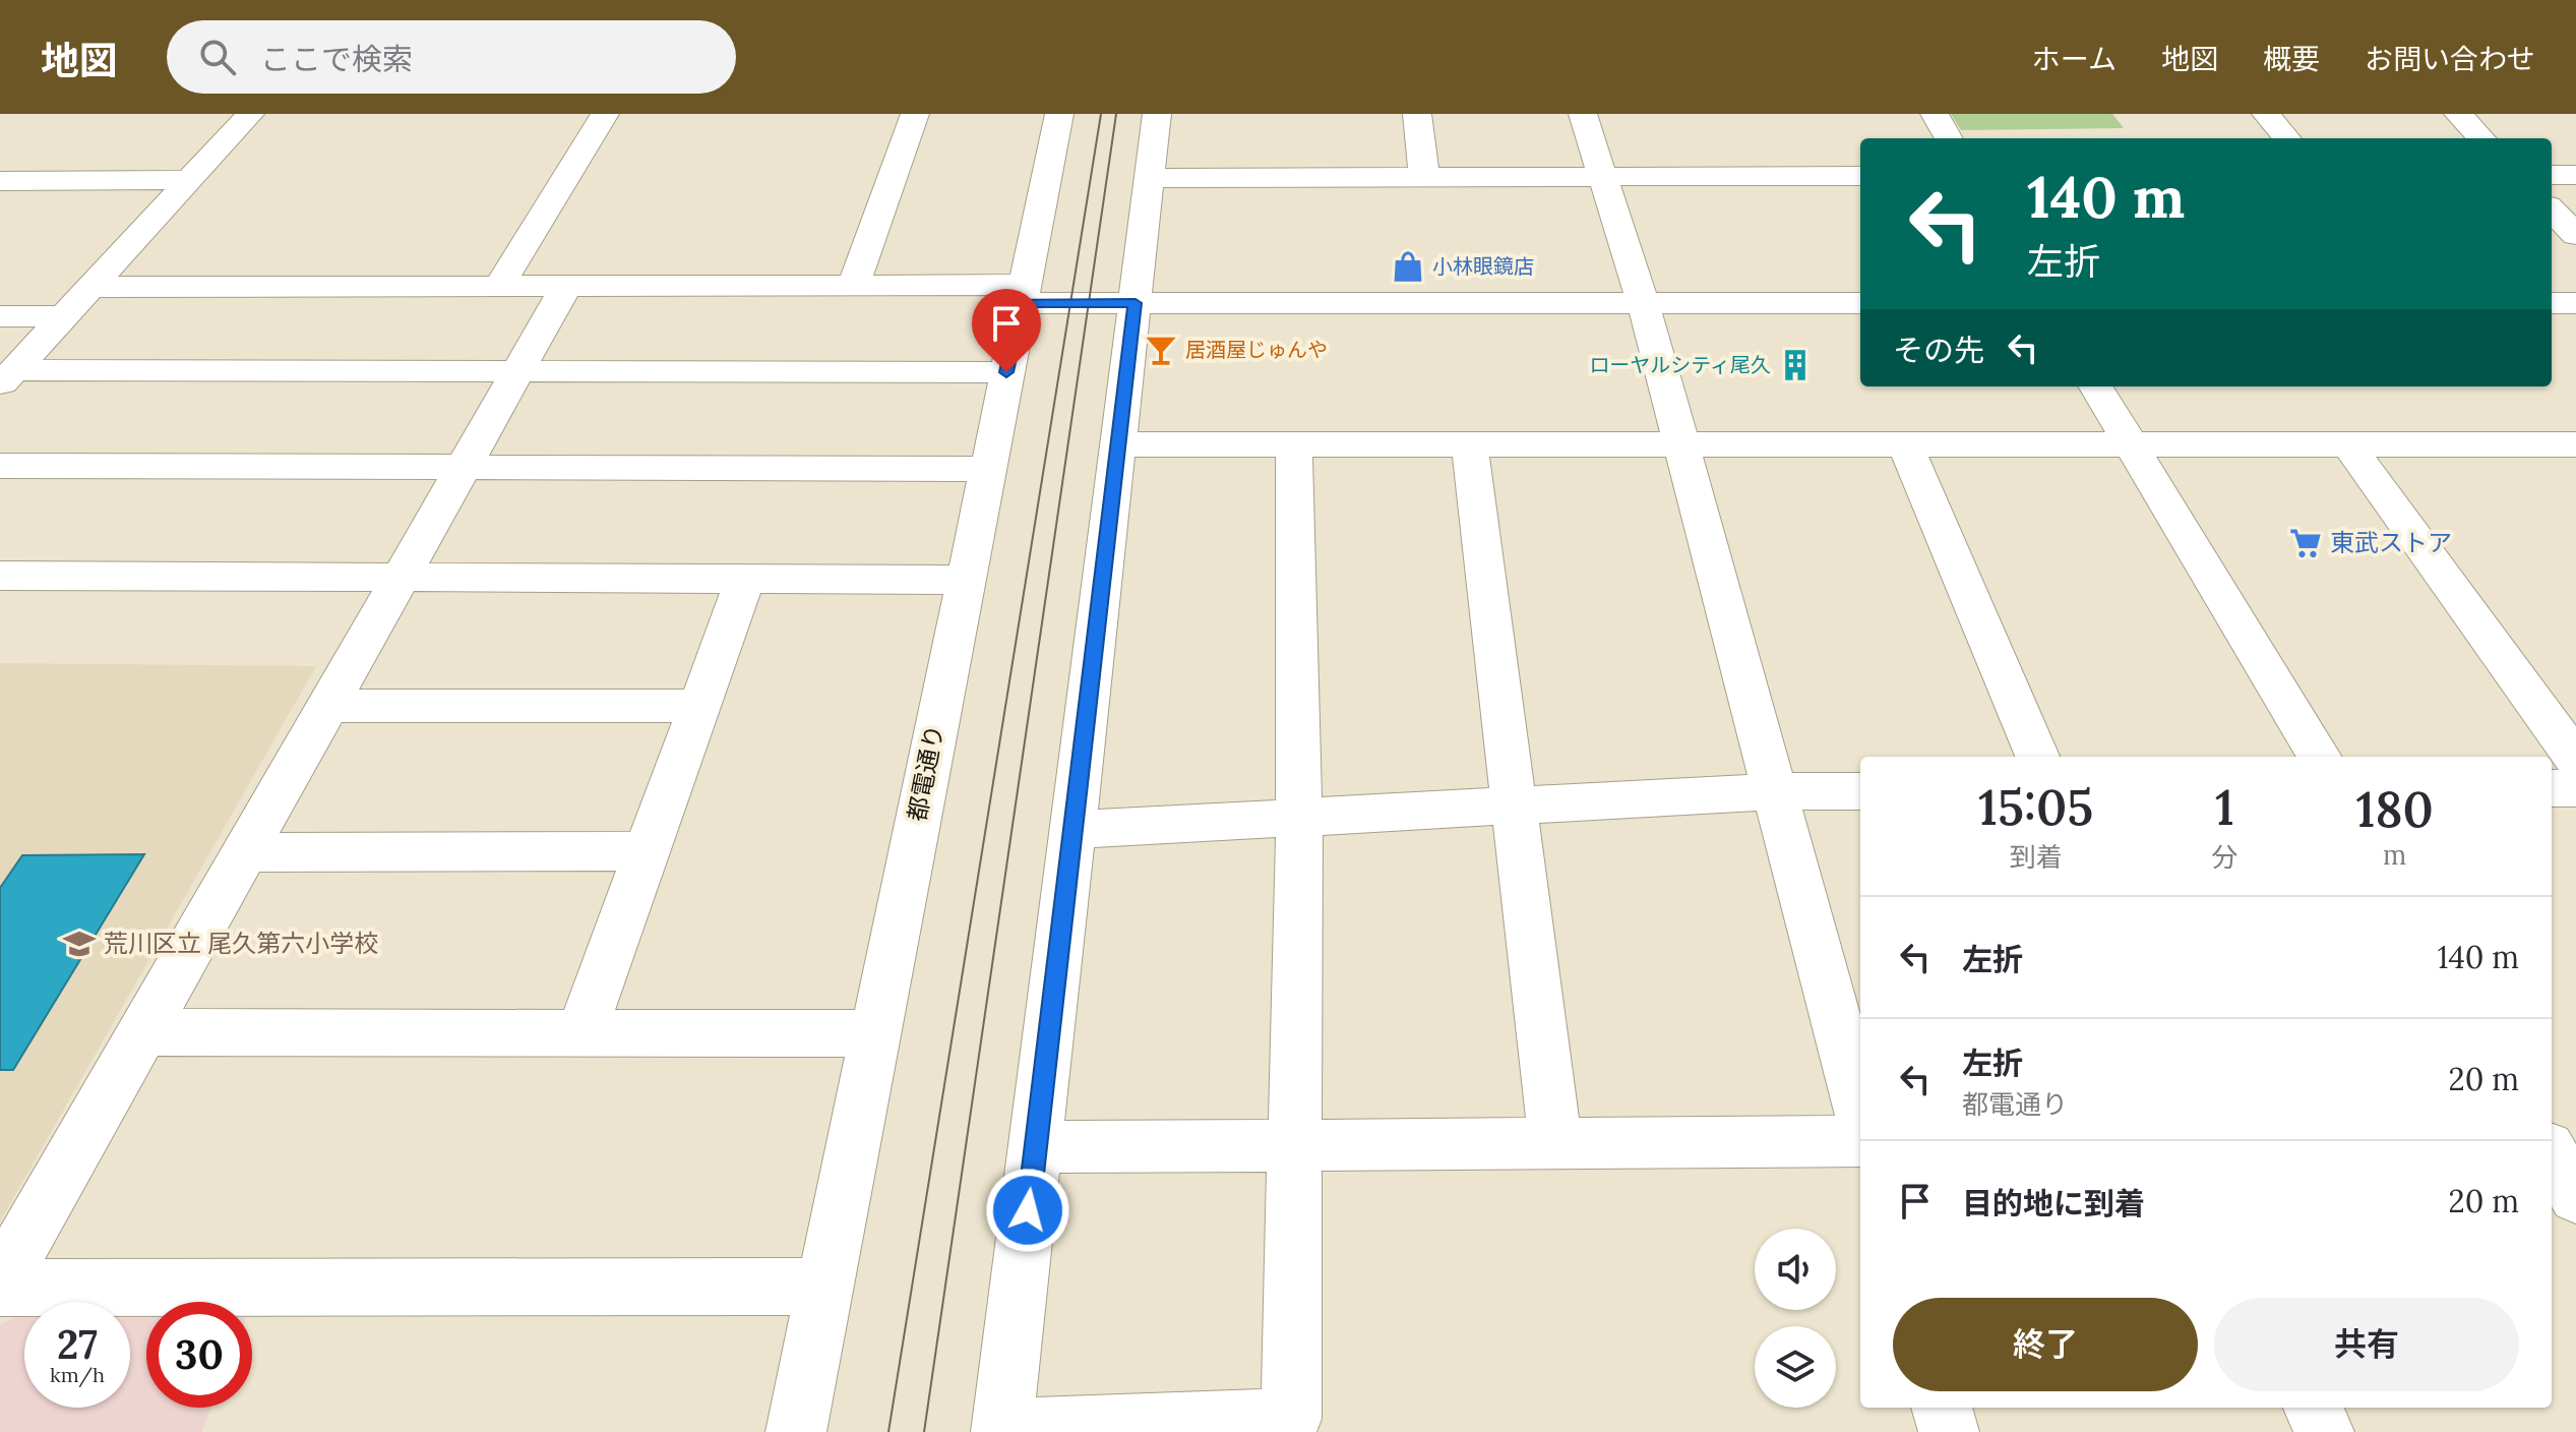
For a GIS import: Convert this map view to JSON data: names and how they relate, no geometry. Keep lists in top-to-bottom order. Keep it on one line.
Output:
{"streets":{"street":["都電通り"]},"places":{"shop":["小林眼鏡店"],"bar":["居酒屋じゅんや"],"building":["ローヤルシティ尾久"],"supermarket":["東武ストア"],"school or university":["荒川区立 尾久第六小学校"]},"page":{"header":"地図","search":"ここで検索","nav":["ホーム","地図","概要","お問い合わせ"],"turn":["140 m","左折"],"then":"その先","eta":["15:05","到着","1","分","180","m"],"list":[{"name":"左折","value":"140 m"},{"name":"左折","note":"都電通り","value":"20 m"},{"name":"目的地に到着","value":"20 m"}],"buttons":["終了","共有"],"speed":"27 km/h","limit":"30"}}
